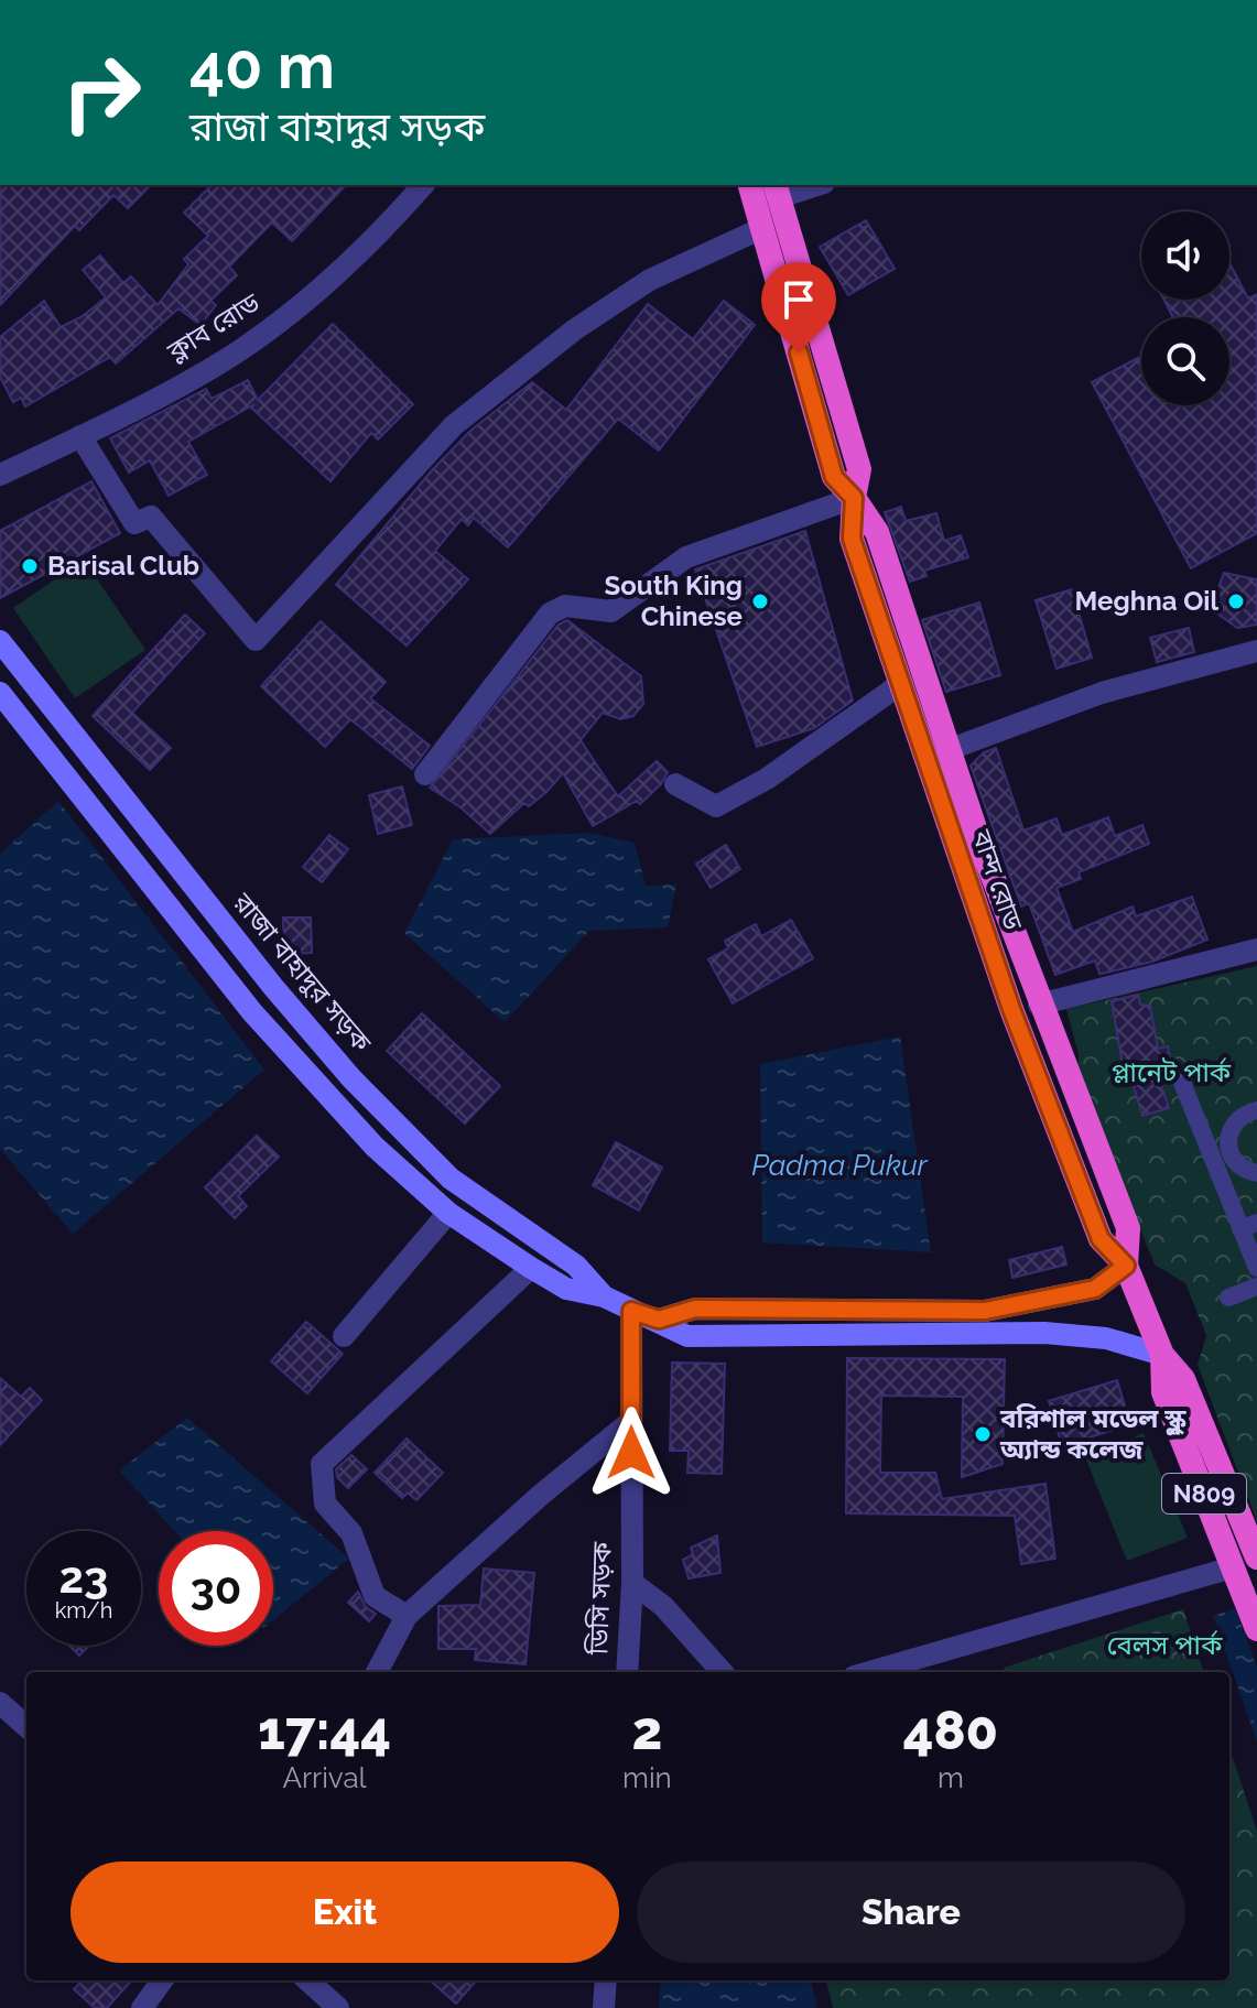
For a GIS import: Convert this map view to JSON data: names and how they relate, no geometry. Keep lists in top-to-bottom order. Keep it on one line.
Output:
{"streets":{"highway":["বান্দ রোড","N809"],"main road":["রাজা বাহাদুর সড়ক"],"street":["ক্লাব রোড","ডিসি সড়ক"]},"crossings":[["বান্দ রোড","রাজা বাহাদুর সড়ক"],["রাজা বাহাদুর সড়ক","ডিসি সড়ক"]],"water":["Padma Pukur"],"parks":["প্লানেট পার্ক","বেলস পার্ক"],"places":["Barisal Club","South King Chinese","Meghna Oil","বরিশাল মডেল স্কুল অ্যান্ড কলেজ"],"page":{"turn":["40 m","রাজা বাহাদুর সড়ক"],"speed":"23 km/h","limit":"30","eta":["17:44","Arrival","2","min","480","m"],"buttons":["Exit","Share"]}}
